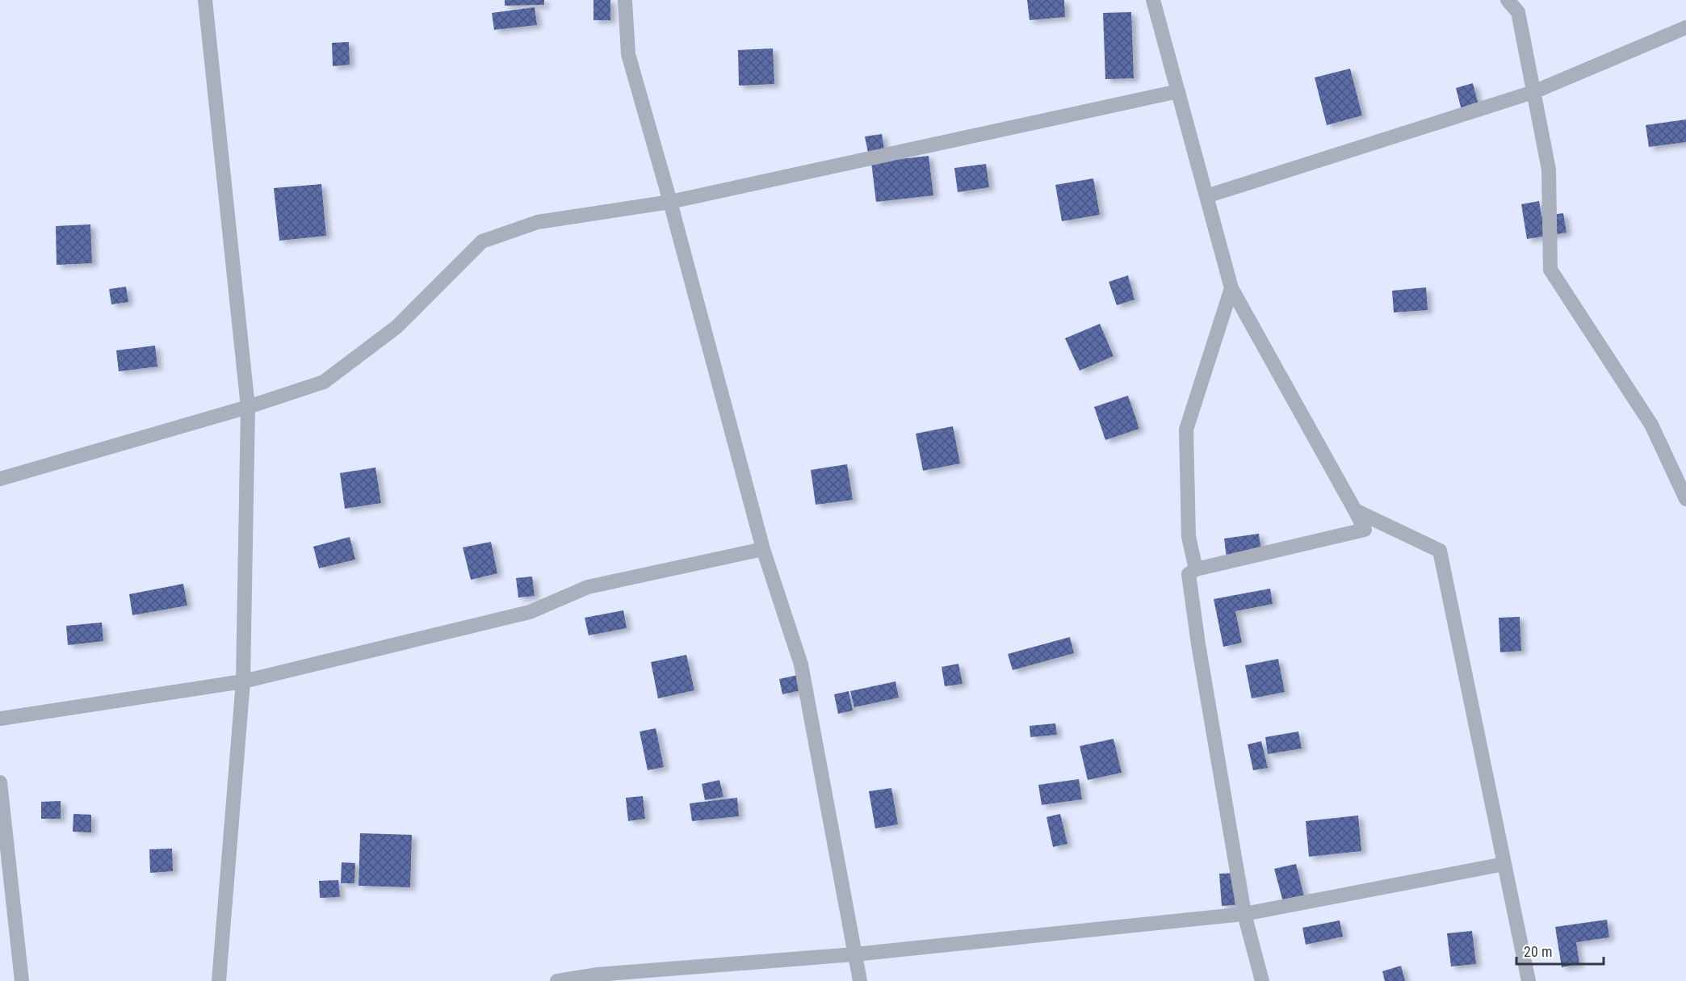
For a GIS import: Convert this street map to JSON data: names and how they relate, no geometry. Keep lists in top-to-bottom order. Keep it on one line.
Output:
{"scale_bar":"20 m"}
